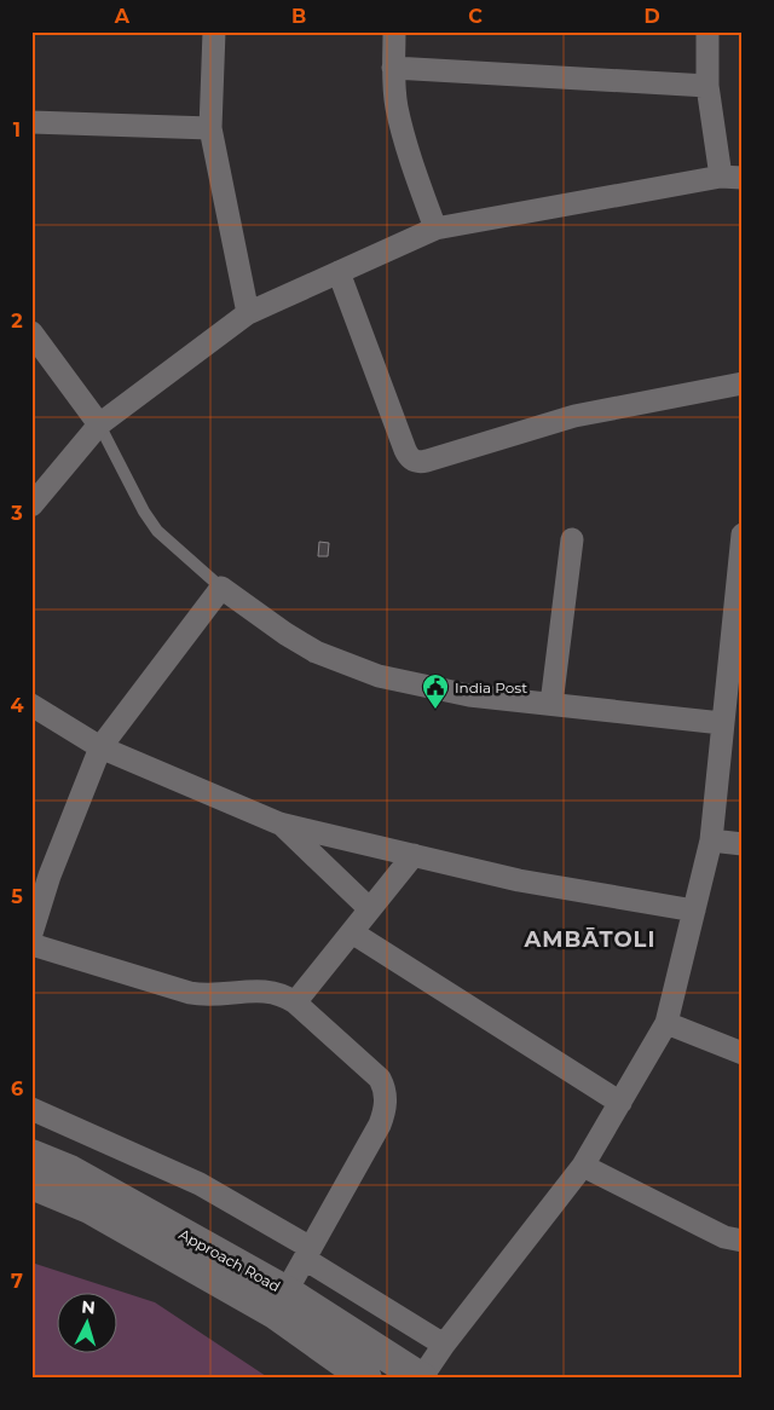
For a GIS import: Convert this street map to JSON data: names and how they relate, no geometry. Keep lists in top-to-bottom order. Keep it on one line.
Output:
{"streets":{"street":["Approach Road"]},"districts":["AMBĀTOLI"],"places":{"public building":["India Post"]},"north":"top","grid":{"columns":["A","B","C","D"],"rows":["1","2","3","4","5","6","7"]}}
